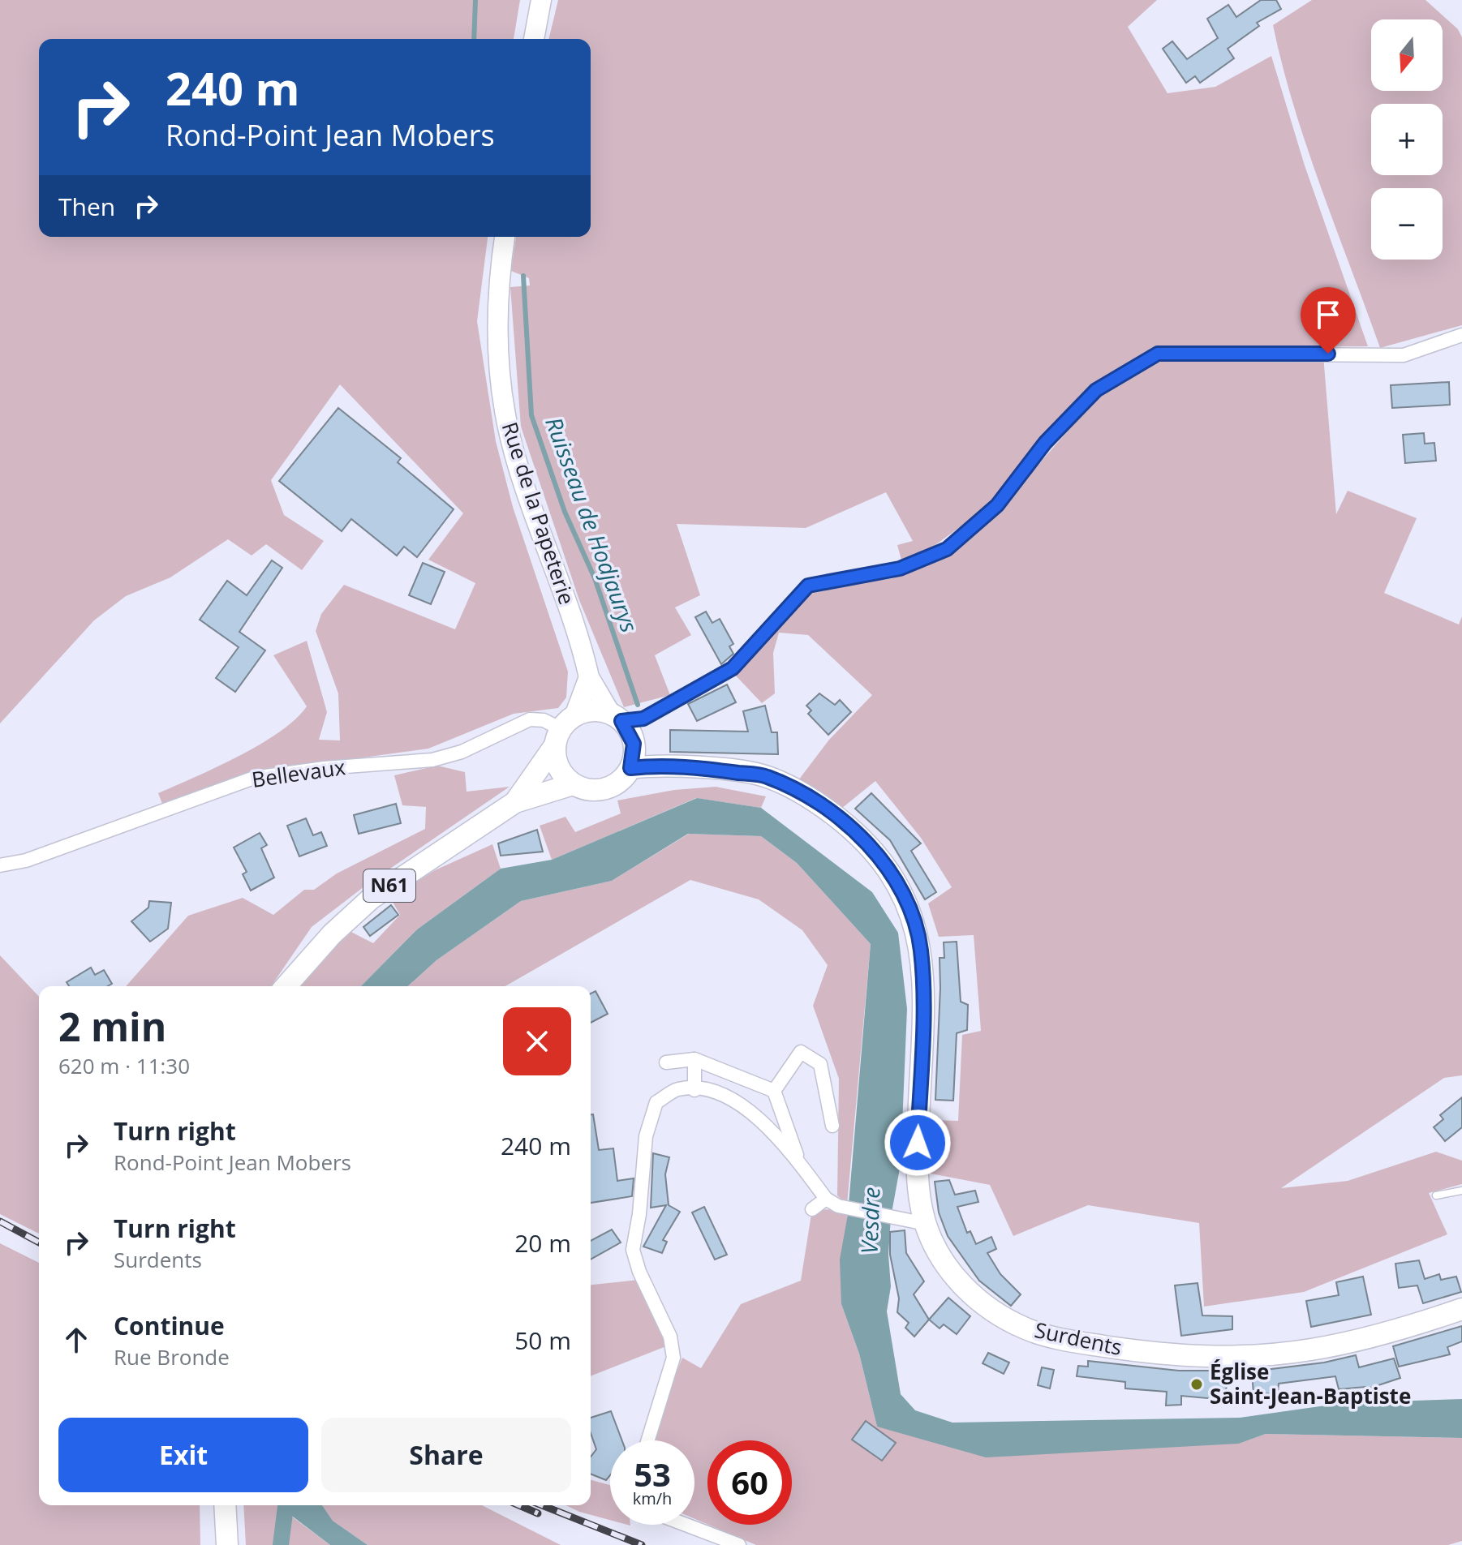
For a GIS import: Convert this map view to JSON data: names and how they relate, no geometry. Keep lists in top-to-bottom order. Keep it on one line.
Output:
{"streets":{"main road":["Rue de la Papeterie","N61","Surdents"],"street":["Bellevaux"]},"crossings":[["Rue de la Papeterie","Bellevaux"],["Rue de la Papeterie","N61"],["Rue de la Papeterie","Surdents"],["Bellevaux","N61"],["Bellevaux","Surdents"],["N61","Surdents"]],"water":["Ruisseau de Hodjaurys","Vesdre"],"places":["Église Saint-Jean-Baptiste"],"north":"bottom","page":{"map_buttons":["+","−"],"turn":["240 m","Rond-Point Jean Mobers"],"then":"Then","heading":["2 min","620 m · 11:30"],"list":[{"name":"Turn right","note":"Rond-Point Jean Mobers","value":"240 m"},{"name":"Turn right","note":"Surdents","value":"20 m"},{"name":"Continue","note":"Rue Bronde","value":"50 m"}],"buttons":["Exit","Share"],"speed":"53 km/h","limit":"60"}}
